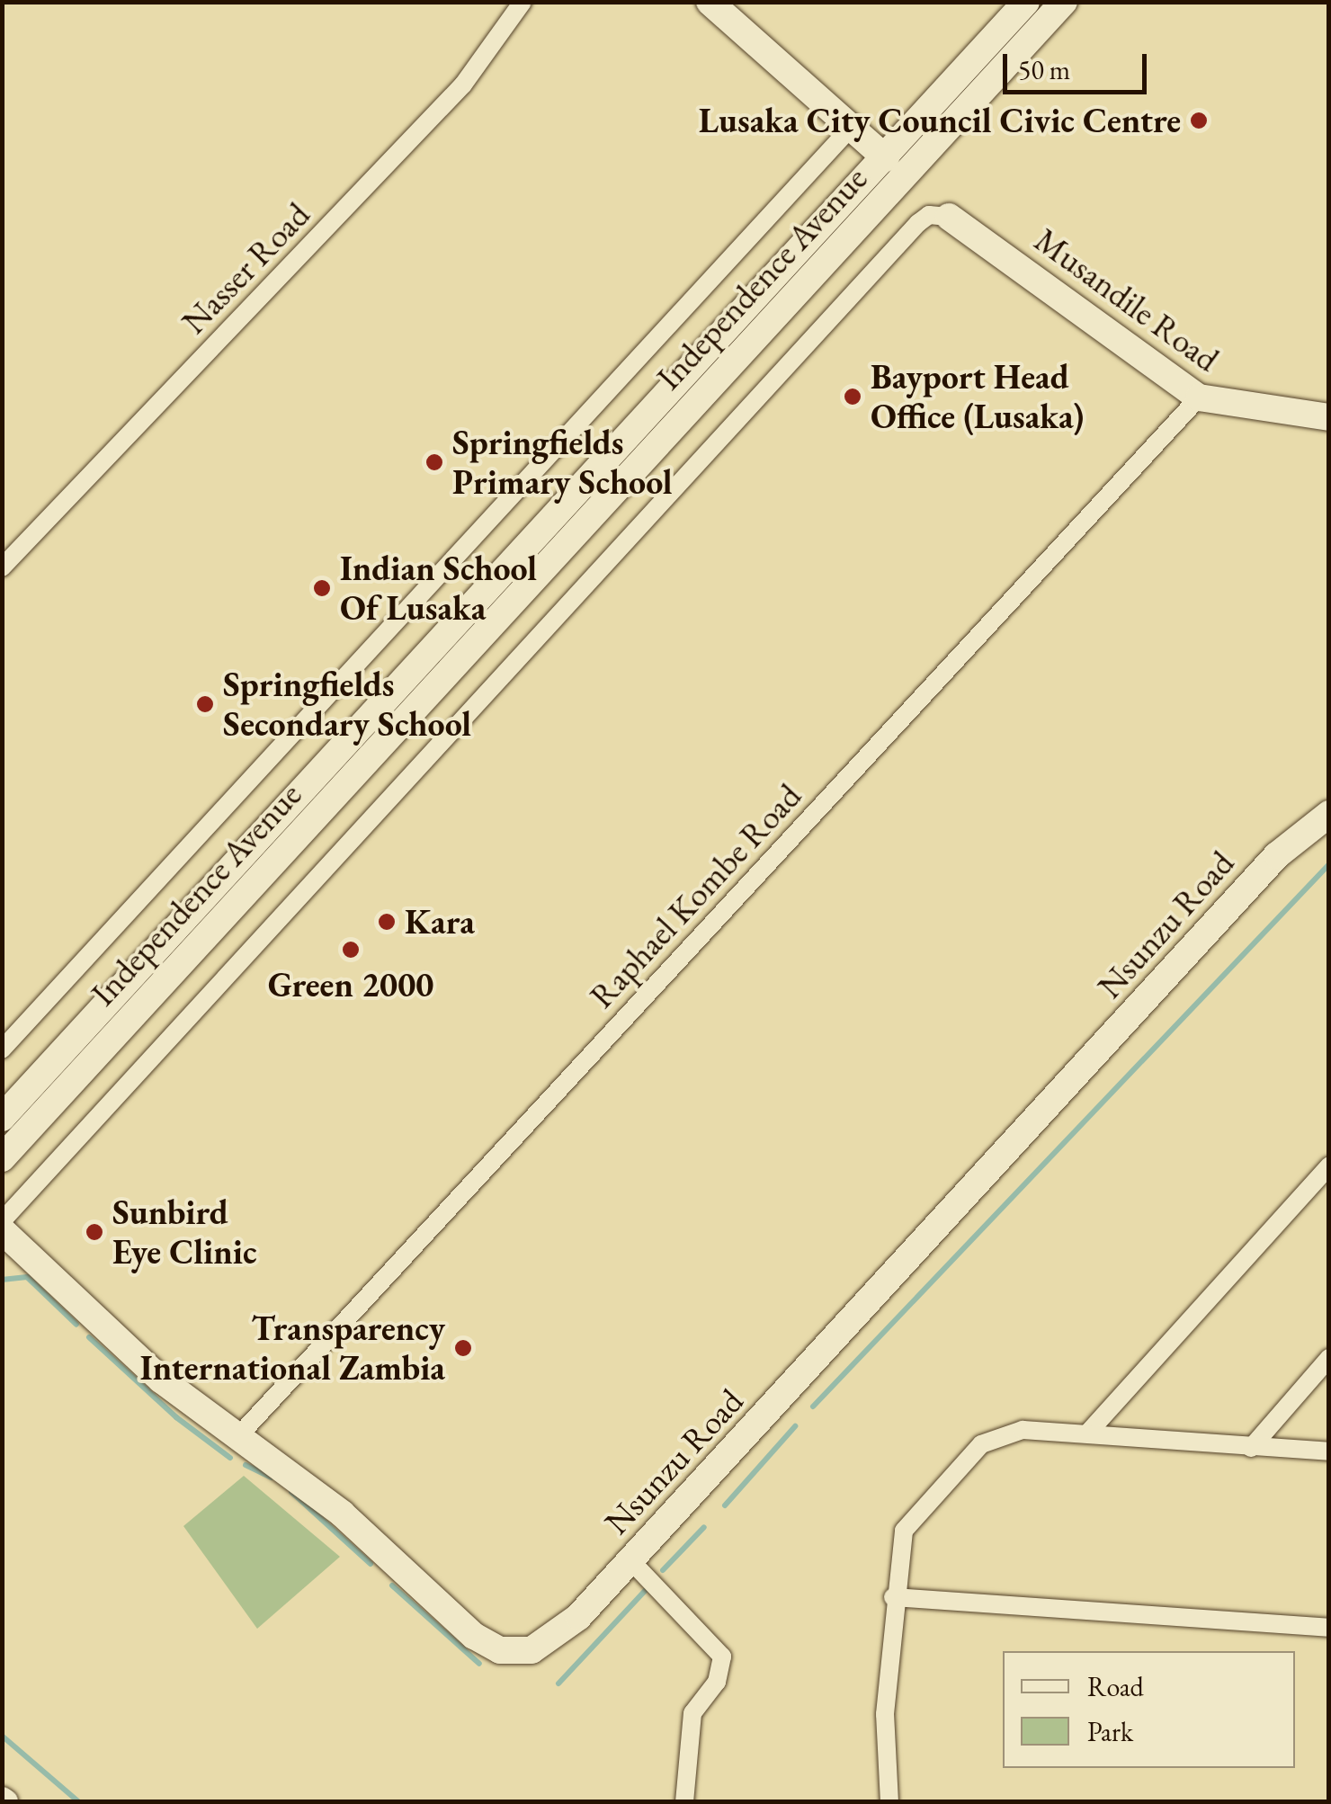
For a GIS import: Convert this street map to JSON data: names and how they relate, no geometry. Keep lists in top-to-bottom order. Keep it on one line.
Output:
{"streets":{"main road":["Independence Avenue","Musandile Road","Nsunzu Road"],"street":["Nasser Road","Raphael Kombe Road"]},"crossings":[["Musandile Road","Raphael Kombe Road"],["Raphael Kombe Road","Nsunzu Road"]],"places":["Lusaka City Council Civic Centre","Bayport Head Office (Lusaka)","Springfields Primary School","Indian School Of Lusaka","Springfields Secondary School","Kara","Green 2000","Sunbird Eye Clinic","Transparency International Zambia"],"legend":["Road","Park"],"scale_bar":"50 m"}
